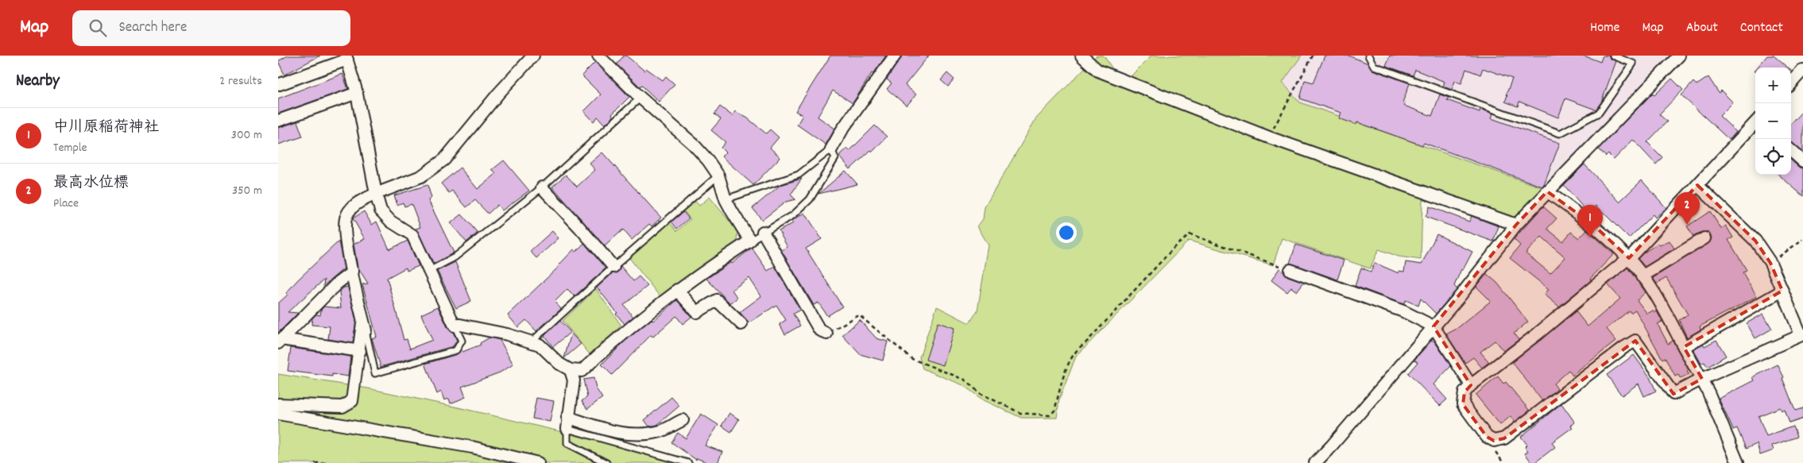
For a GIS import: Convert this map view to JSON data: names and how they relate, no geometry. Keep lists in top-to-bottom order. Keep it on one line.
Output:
{"page":{"header":"Map","search":"Search here","nav":["Home","Map","About","Contact"],"heading":["Nearby","2 results"],"map_buttons":["+","−"],"list":[{"mark":"1","name":"中川原稲荷神社","note":"Temple","value":"300 m"},{"mark":"2","name":"最高水位標","note":"Place","value":"350 m"}],"pins":["2","1"]}}
